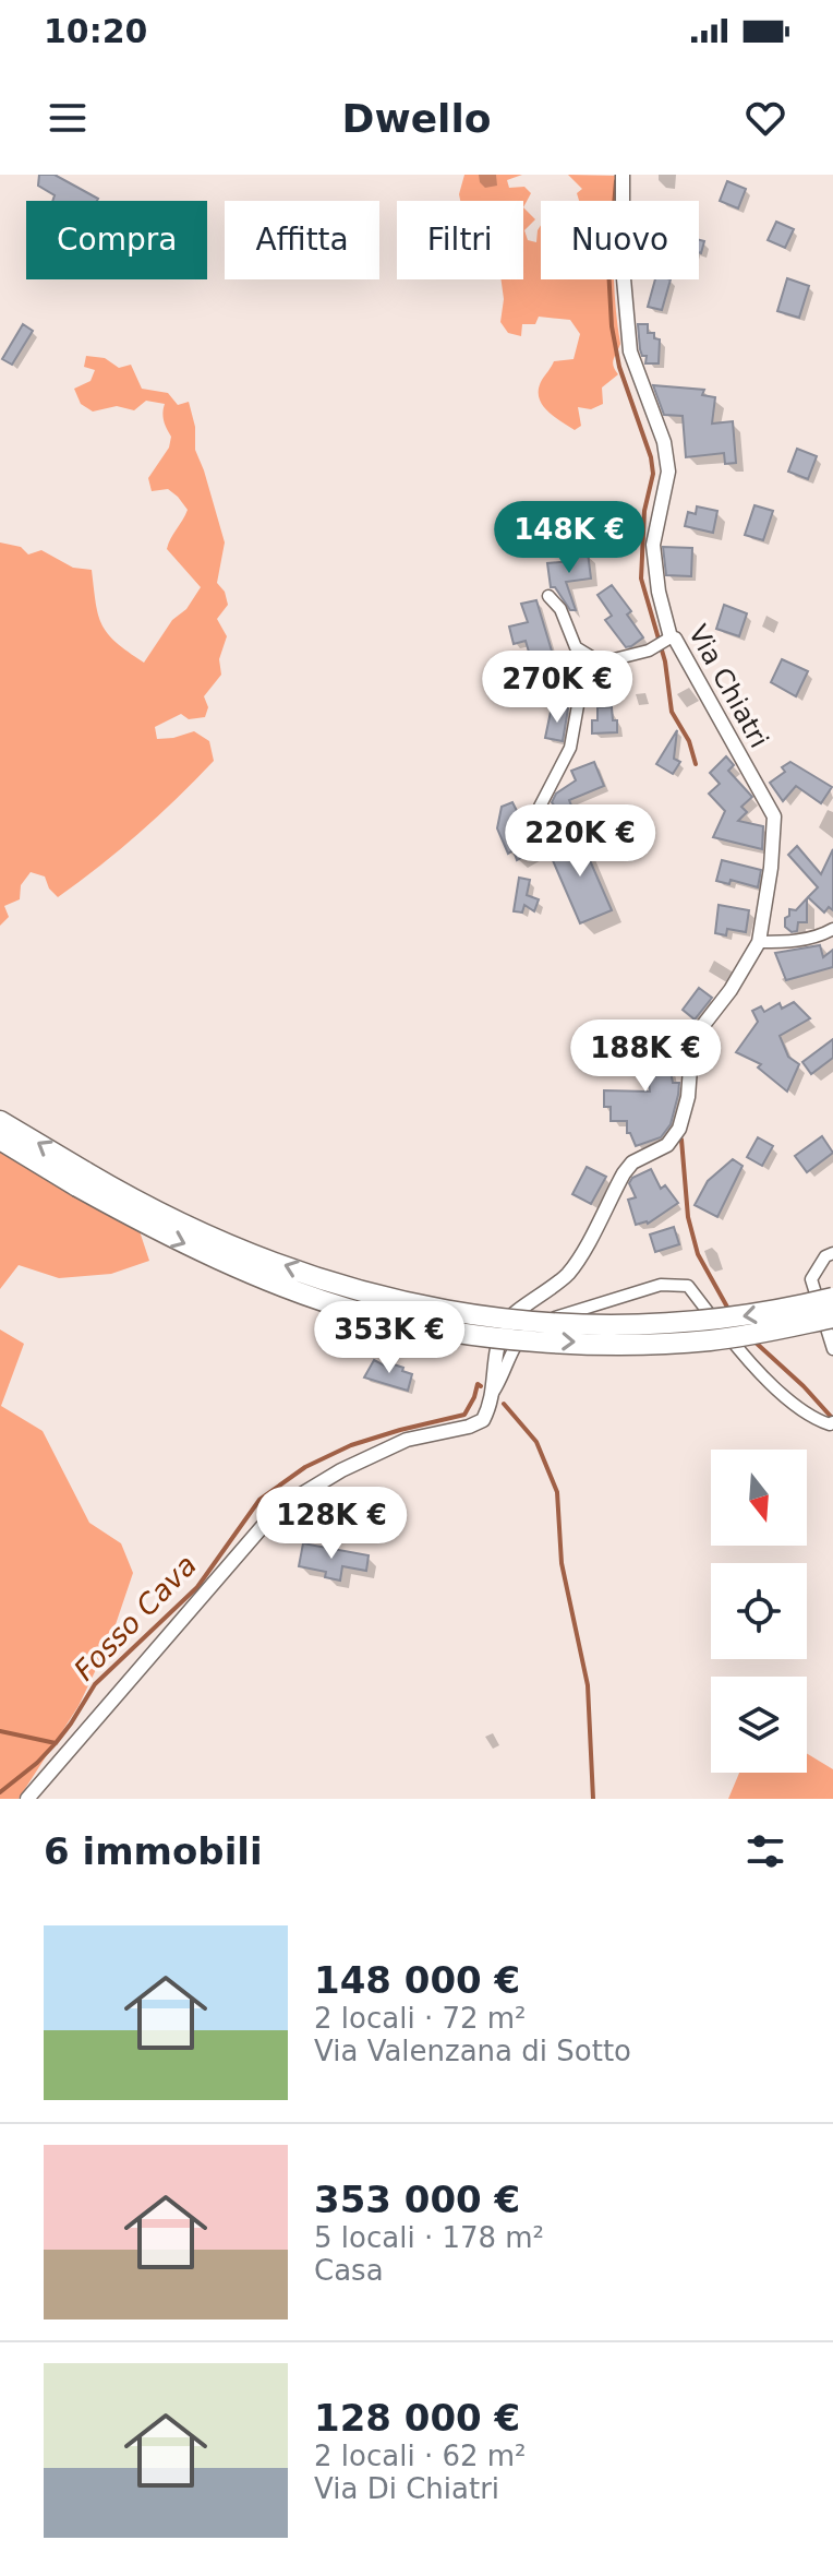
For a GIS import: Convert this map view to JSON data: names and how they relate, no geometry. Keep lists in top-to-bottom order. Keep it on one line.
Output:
{"streets":{"street":["Via Chiatri"]},"water":["Fosso Cava"],"north":"bottom","page":{"status":"10:20","header":"Dwello","chip":["Compra","Affitta","Filtri","Nuovo"],"price":["148K €","270K €","220K €","188K €","353K €","128K €"],"heading":"6 immobili","list":[{"name":"148 000 €","note":"2 locali · 72 m² · Via Valenzana di Sotto"},{"name":"353 000 €","note":"5 locali · 178 m² · Casa"},{"name":"128 000 €","note":"2 locali · 62 m² · Via Di Chiatri"}]}}
